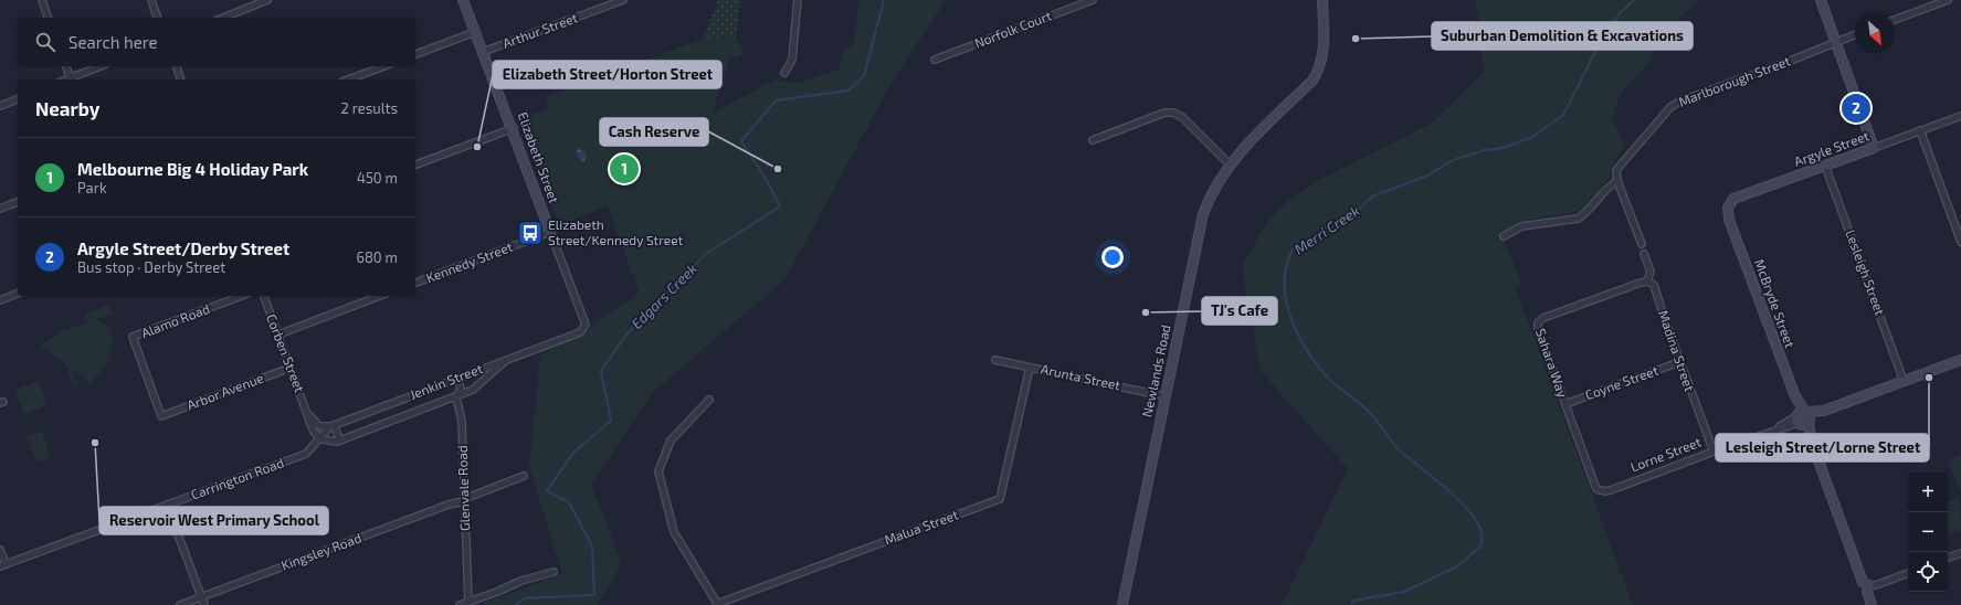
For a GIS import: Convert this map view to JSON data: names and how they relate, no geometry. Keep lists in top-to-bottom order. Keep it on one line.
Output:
{"streets":{"street":["Norfolk Court","Arthur Street","Marlborough Street","Argyle Street","Elizabeth Street","Kennedy Street","Lesleigh Street","McBryde Street","Alamo Road","Madina Street","Corben Street","Sahara Way","Newlands Road","Arunta Street","Jenkin Street","Coyne Street","Arbor Avenue","Lorne Street","Carrington Road","Glenvale Road","Malua Street","Kingsley Road"]},"crossings":[["Arthur Street","Elizabeth Street"],["Argyle Street","Lesleigh Street"],["Argyle Street","McBryde Street"],["Elizabeth Street","Kennedy Street"],["Elizabeth Street","Jenkin Street"],["Lesleigh Street","Lorne Street"],["McBryde Street","Lorne Street"],["Alamo Road","Arbor Avenue"],["Madina Street","Sahara Way"],["Madina Street","Coyne Street"],["Madina Street","Lorne Street"],["Corben Street","Arbor Avenue"],["Sahara Way","Coyne Street"],["Sahara Way","Lorne Street"],["Newlands Road","Arunta Street"],["Arunta Street","Malua Street"],["Jenkin Street","Carrington Road"],["Jenkin Street","Glenvale Road"],["Glenvale Road","Kingsley Road"]],"water":["Merri Creek","Edgars Creek"],"places":{"other":["Suburban Demolition & Excavations","Elizabeth Street/Horton Street","Cash Reserve","TJ's Cafe","Lesleigh Street/Lorne Street","Reservoir West Primary School"],"bus stop":["Elizabeth Street/Kennedy Street"]},"north":"bottom right","page":{"search":"Search here","heading":["Nearby","2 results"],"pins":["2","1"],"list":[{"mark":"1","name":"Melbourne Big 4 Holiday Park","note":"Park","value":"450 m"},{"mark":"2","name":"Argyle Street/Derby Street","note":"Bus stop · Derby Street","value":"680 m"}],"map_buttons":["+","−"]}}
